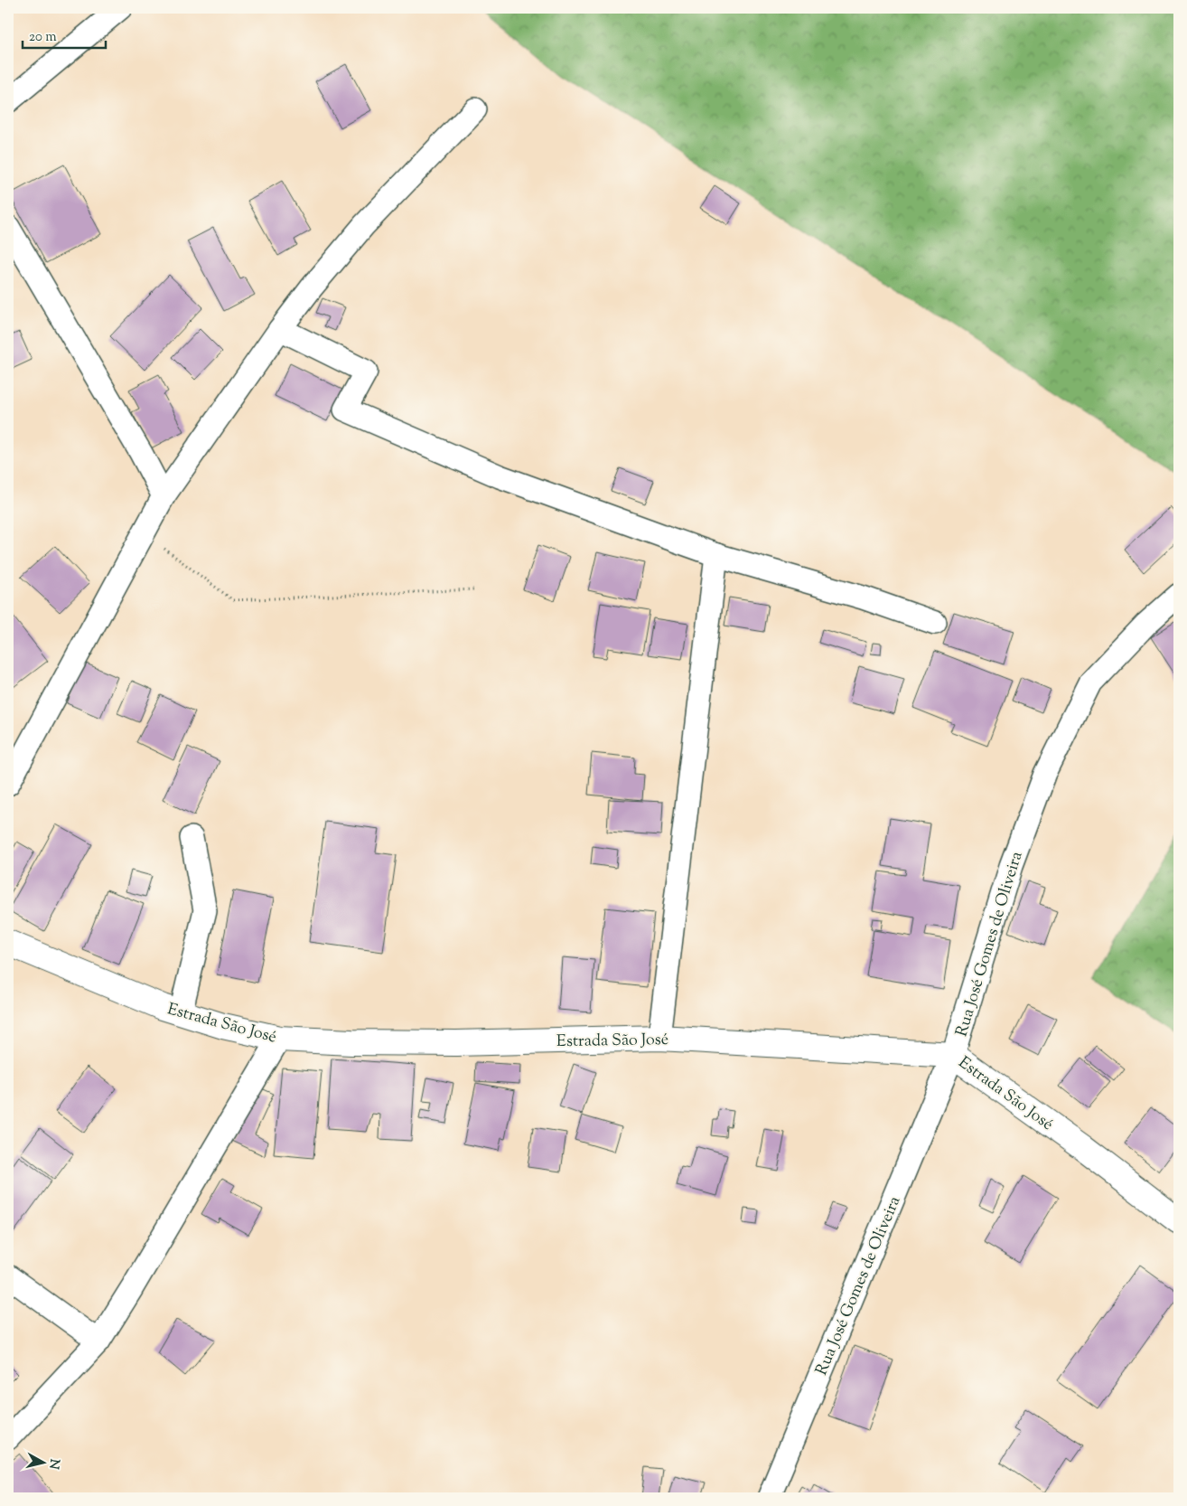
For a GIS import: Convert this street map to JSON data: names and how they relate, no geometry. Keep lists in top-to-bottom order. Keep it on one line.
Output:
{"streets":{"street":["Rua José Gomes de Oliveira","Estrada São José"]},"crossings":[["Rua José Gomes de Oliveira","Estrada São José"]],"scale_bar":"20 m","north":"right"}
